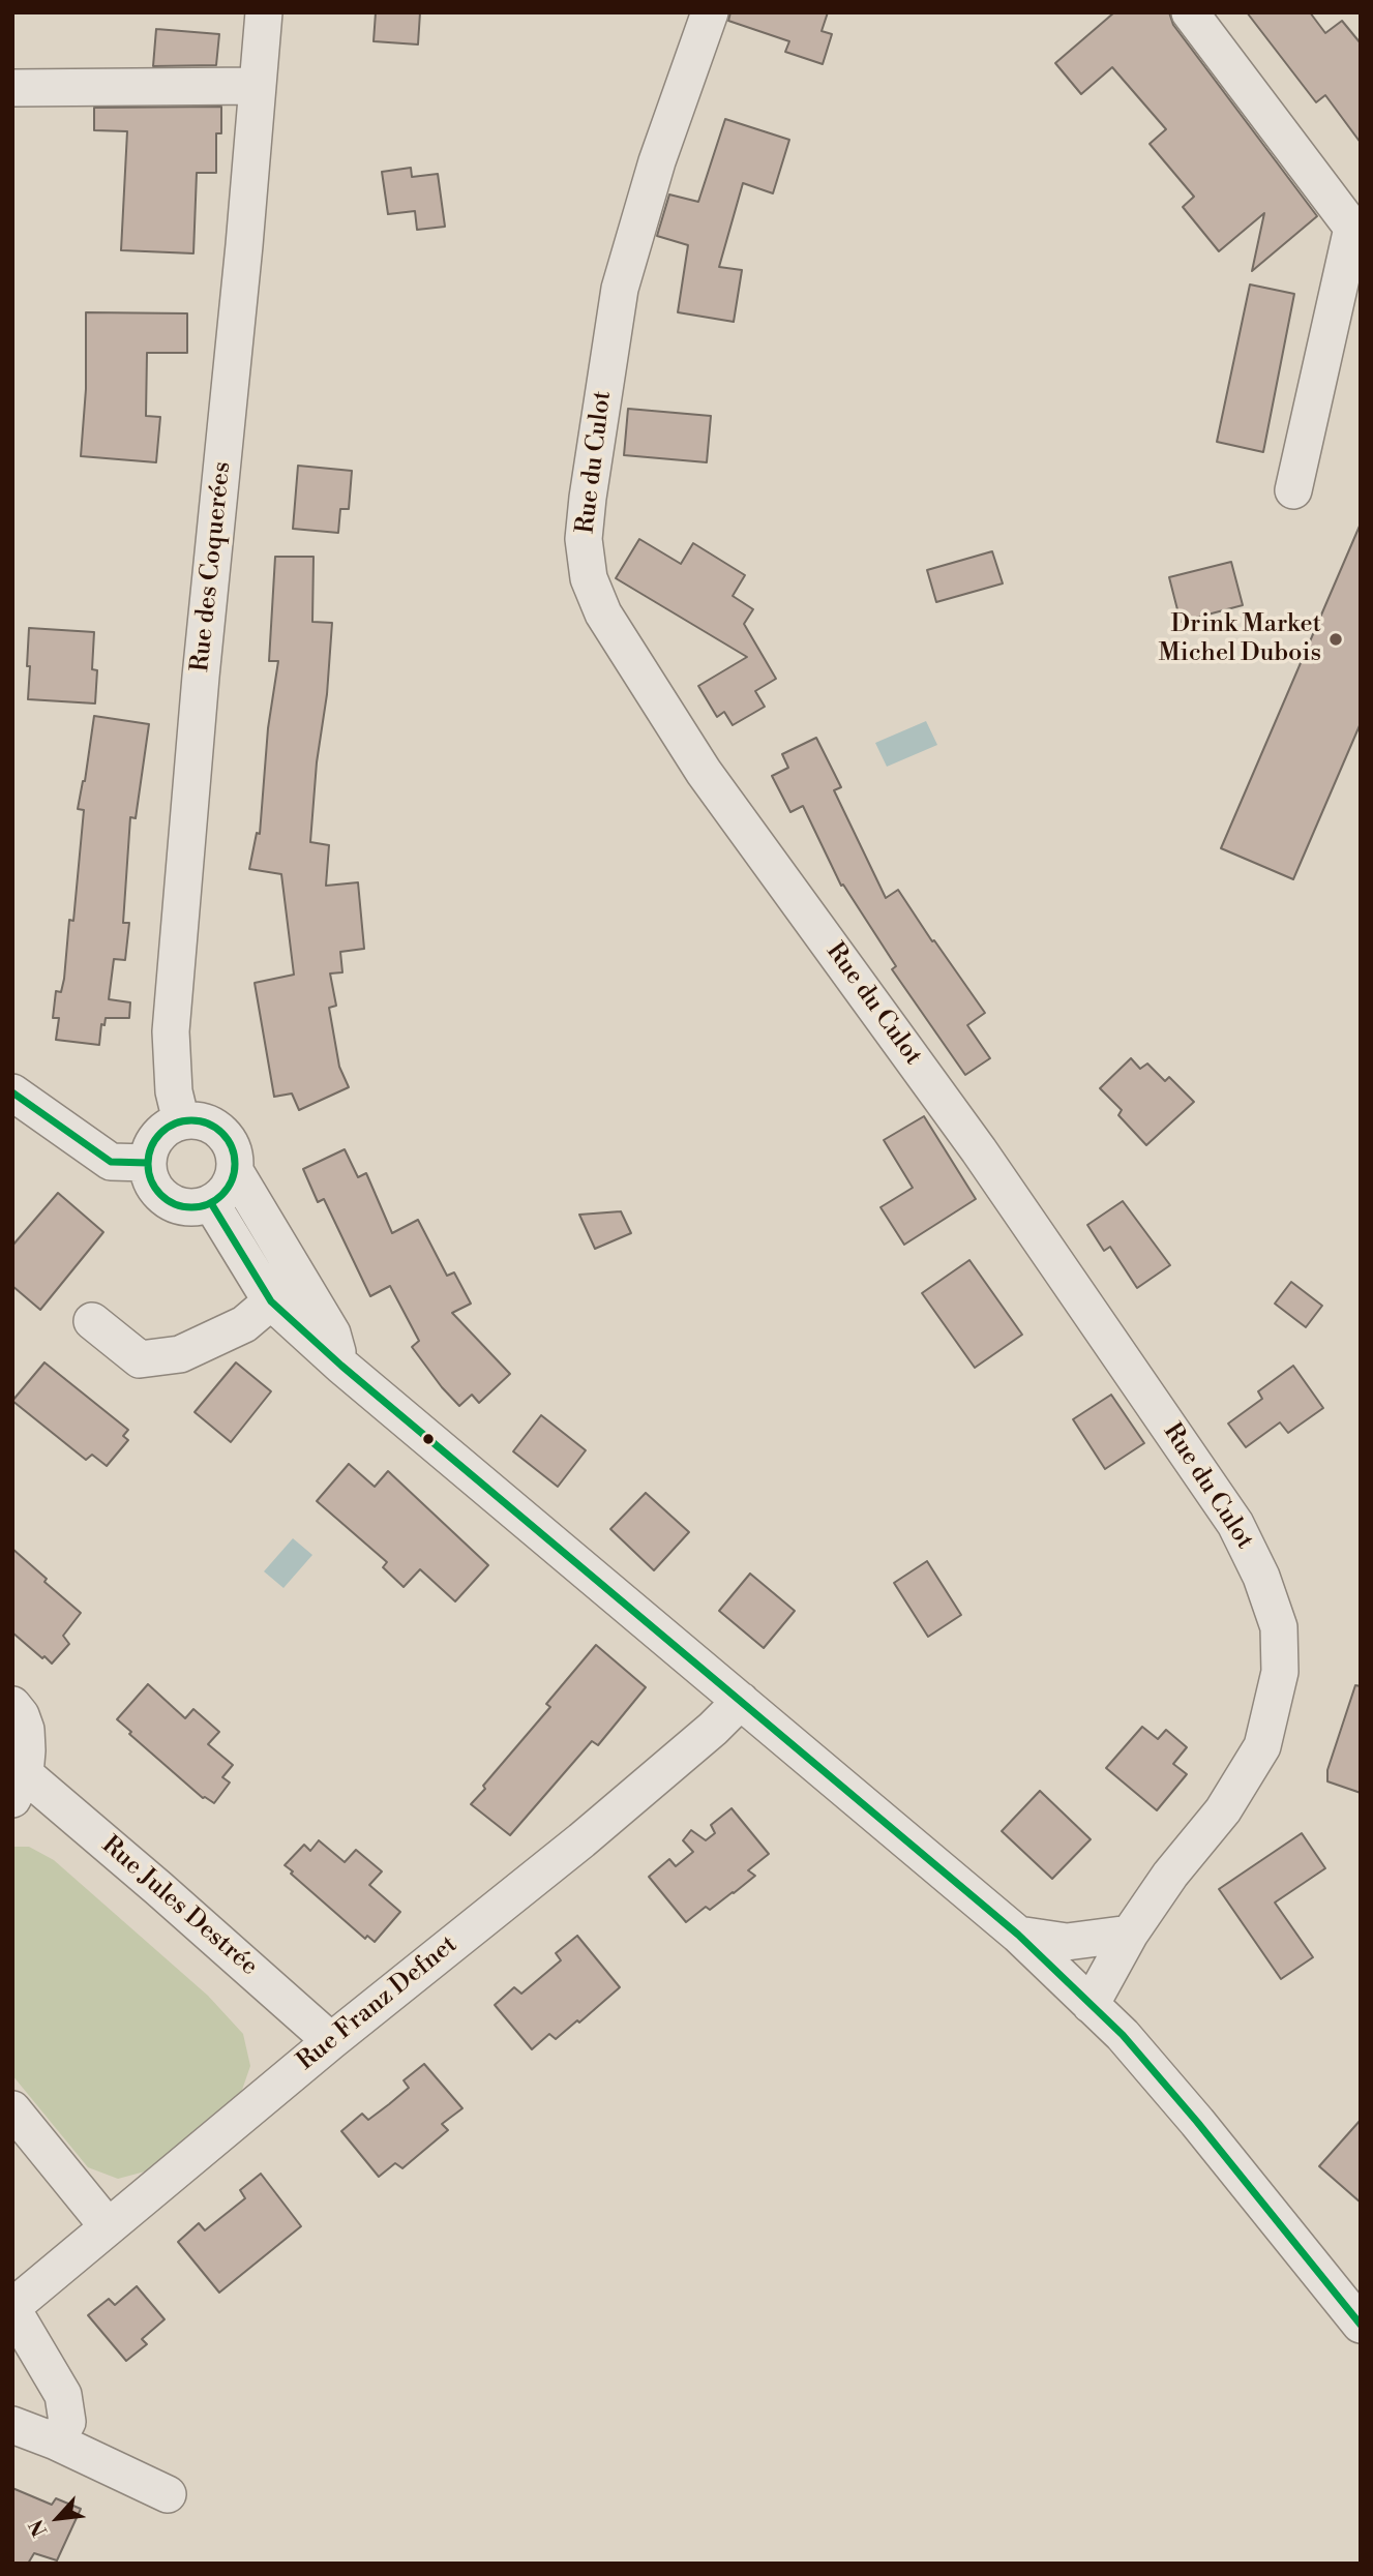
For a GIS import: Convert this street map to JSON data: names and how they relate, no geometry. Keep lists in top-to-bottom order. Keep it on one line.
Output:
{"streets":{"street":["Rue du Culot","Rue des Coquerées","Rue Jules Destrée","Rue Franz Defnet"]},"crossings":[["Rue Jules Destrée","Rue Franz Defnet"]],"places":["Drink Market Michel Dubois"],"north":"bottom left"}
